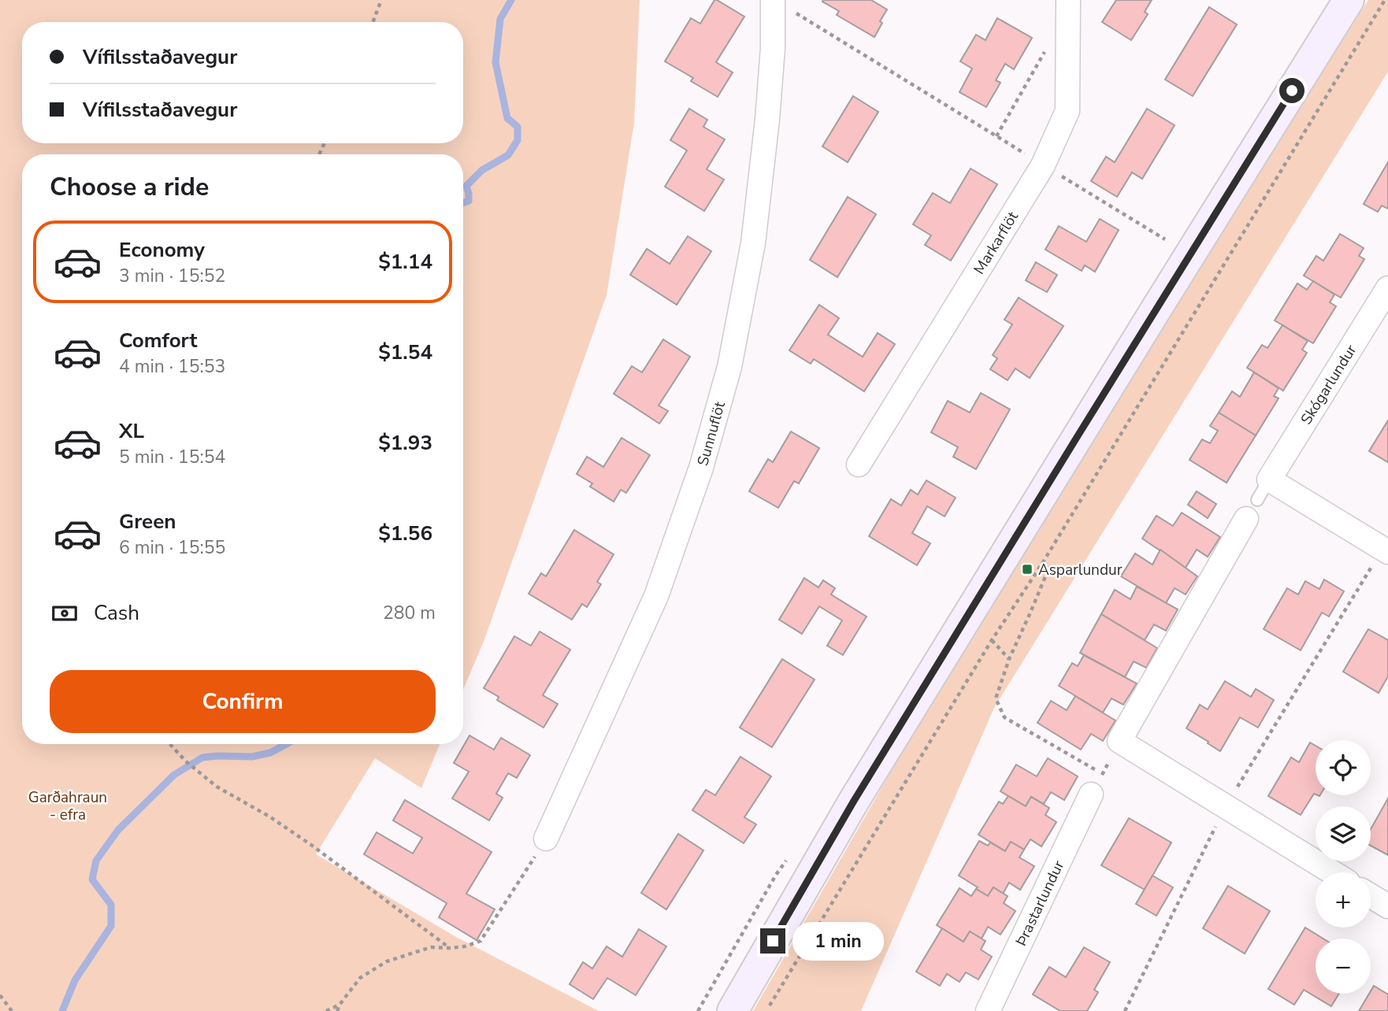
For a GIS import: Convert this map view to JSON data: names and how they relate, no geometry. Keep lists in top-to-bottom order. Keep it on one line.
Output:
{"streets":{"street":["Markarflöt","Skógarlundur","Sunnuflöt","Þrastarlundur"]},"parks":["Garðahraun - efra"],"places":{"transit":["Asparlundur"]},"page":{"banner":["Vífilsstaðavegur","Vífilsstaðavegur"],"heading":"Choose a ride","list":[{"name":"Economy","note":"3 min · 15:52","value":"$1.14"},{"name":"Comfort","note":"4 min · 15:53","value":"$1.54"},{"name":"XL","note":"5 min · 15:54","value":"$1.93"},{"name":"Green","note":"6 min · 15:55","value":"$1.56"}],"pay":["Cash","280 m"],"buttons":"Confirm","map_buttons":["+","−"],"bubble":"1 min"}}
